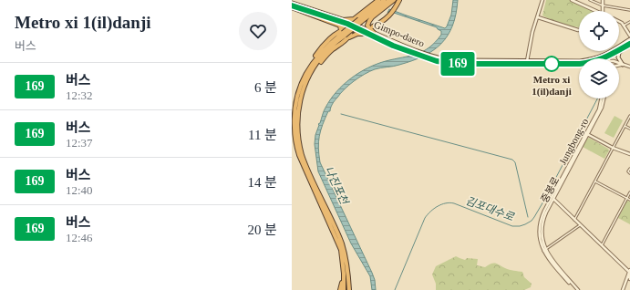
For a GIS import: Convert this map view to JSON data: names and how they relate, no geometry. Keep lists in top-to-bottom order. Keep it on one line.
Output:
{"streets":{"main road":["Gimpo-daero"],"street":["Jungbong-ro"]},"water":["나진포천","김포대수로"],"places":["Metro xi 1(il)danji"],"lines":["bus line 169"],"page":{"heading":["Metro xi 1(il)danji","버스"],"on_map":"169","list":[{"mark":"169","name":"버스","note":"12:32","value":"6 분"},{"mark":"169","name":"버스","note":"12:37","value":"11 분"},{"mark":"169","name":"버스","note":"12:40","value":"14 분"},{"mark":"169","name":"버스","note":"12:46","value":"20 분"}]}}
